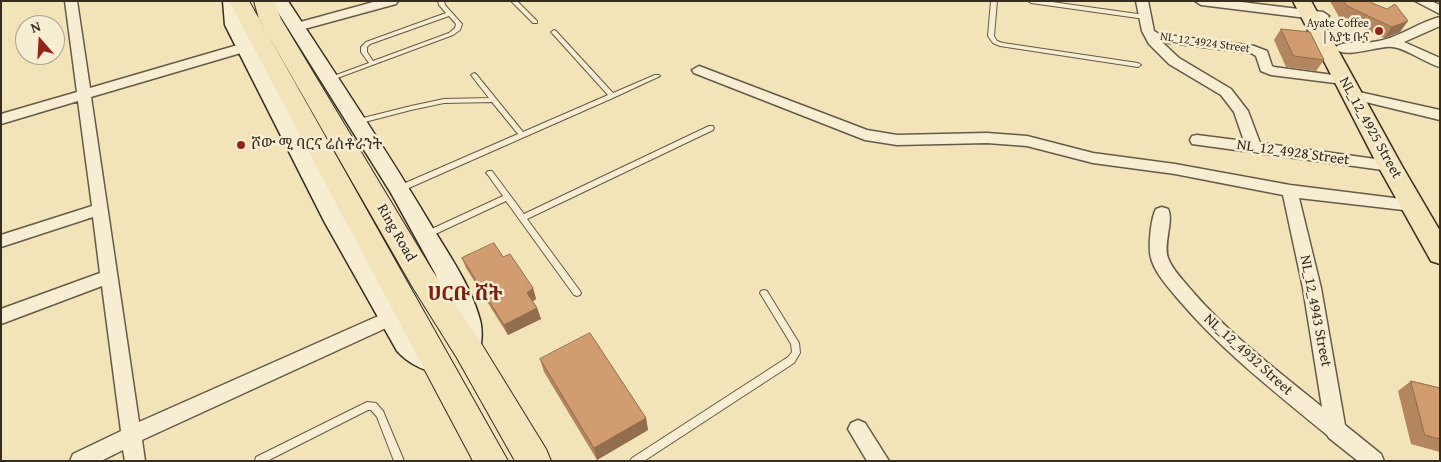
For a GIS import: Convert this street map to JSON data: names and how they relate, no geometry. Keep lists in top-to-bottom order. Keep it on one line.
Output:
{"streets":{"highway":["Ring Road"],"main road":["NL_12_4925 Street"],"street":["NL_12_4924 Street","NL_12_4928 Street","NL_12_4943 Street","NL_12_4932 Street"]},"crossings":[["NL_12_4924 Street","NL_12_4925 Street"],["NL_12_4925 Street","NL_12_4928 Street"],["NL_12_4943 Street","NL_12_4932 Street"]],"districts":["ሀርቡ ሸት"],"places":["Ayate Coffee | አያቴ ቡና","ሾው ሚ ባርና ሬስቶራንት"],"north":"top"}
